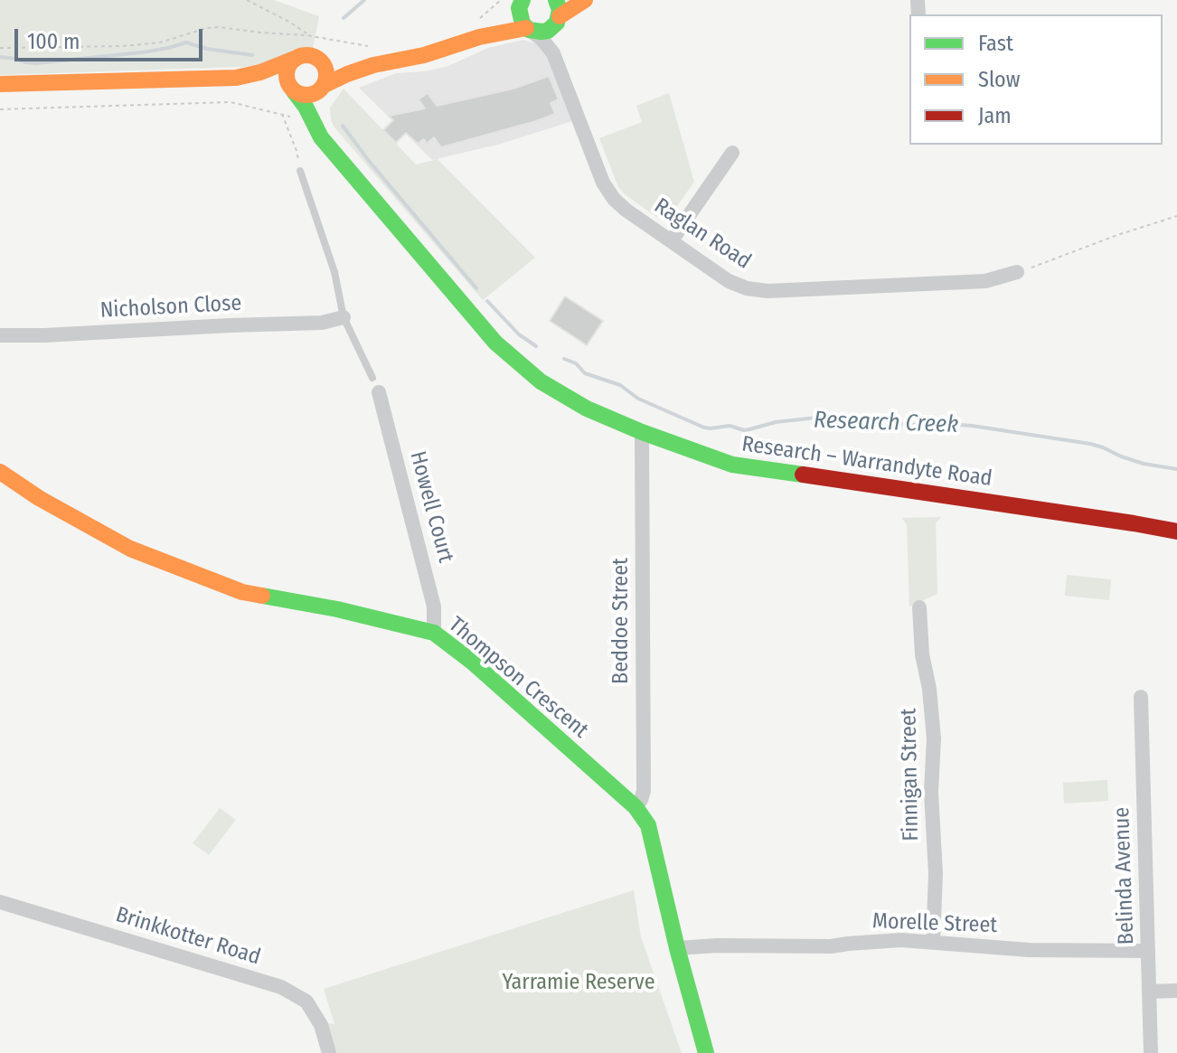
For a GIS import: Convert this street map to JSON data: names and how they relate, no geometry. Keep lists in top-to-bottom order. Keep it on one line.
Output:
{"streets":{"main road":["Research – Warrandyte Road","Thompson Crescent"],"street":["Raglan Road","Nicholson Close","Howell Court","Beddoe Street","Finnigan Street","Belinda Avenue","Morelle Street","Brinkkotter Road"]},"crossings":[["Research – Warrandyte Road","Beddoe Street"],["Howell Court","Thompson Crescent"],["Beddoe Street","Thompson Crescent"],["Thompson Crescent","Morelle Street"],["Finnigan Street","Morelle Street"],["Belinda Avenue","Morelle Street"]],"water":["Research Creek"],"parks":["Yarramie Reserve"],"legend":["Fast","Slow","Jam"],"scale_bar":"100 m"}
